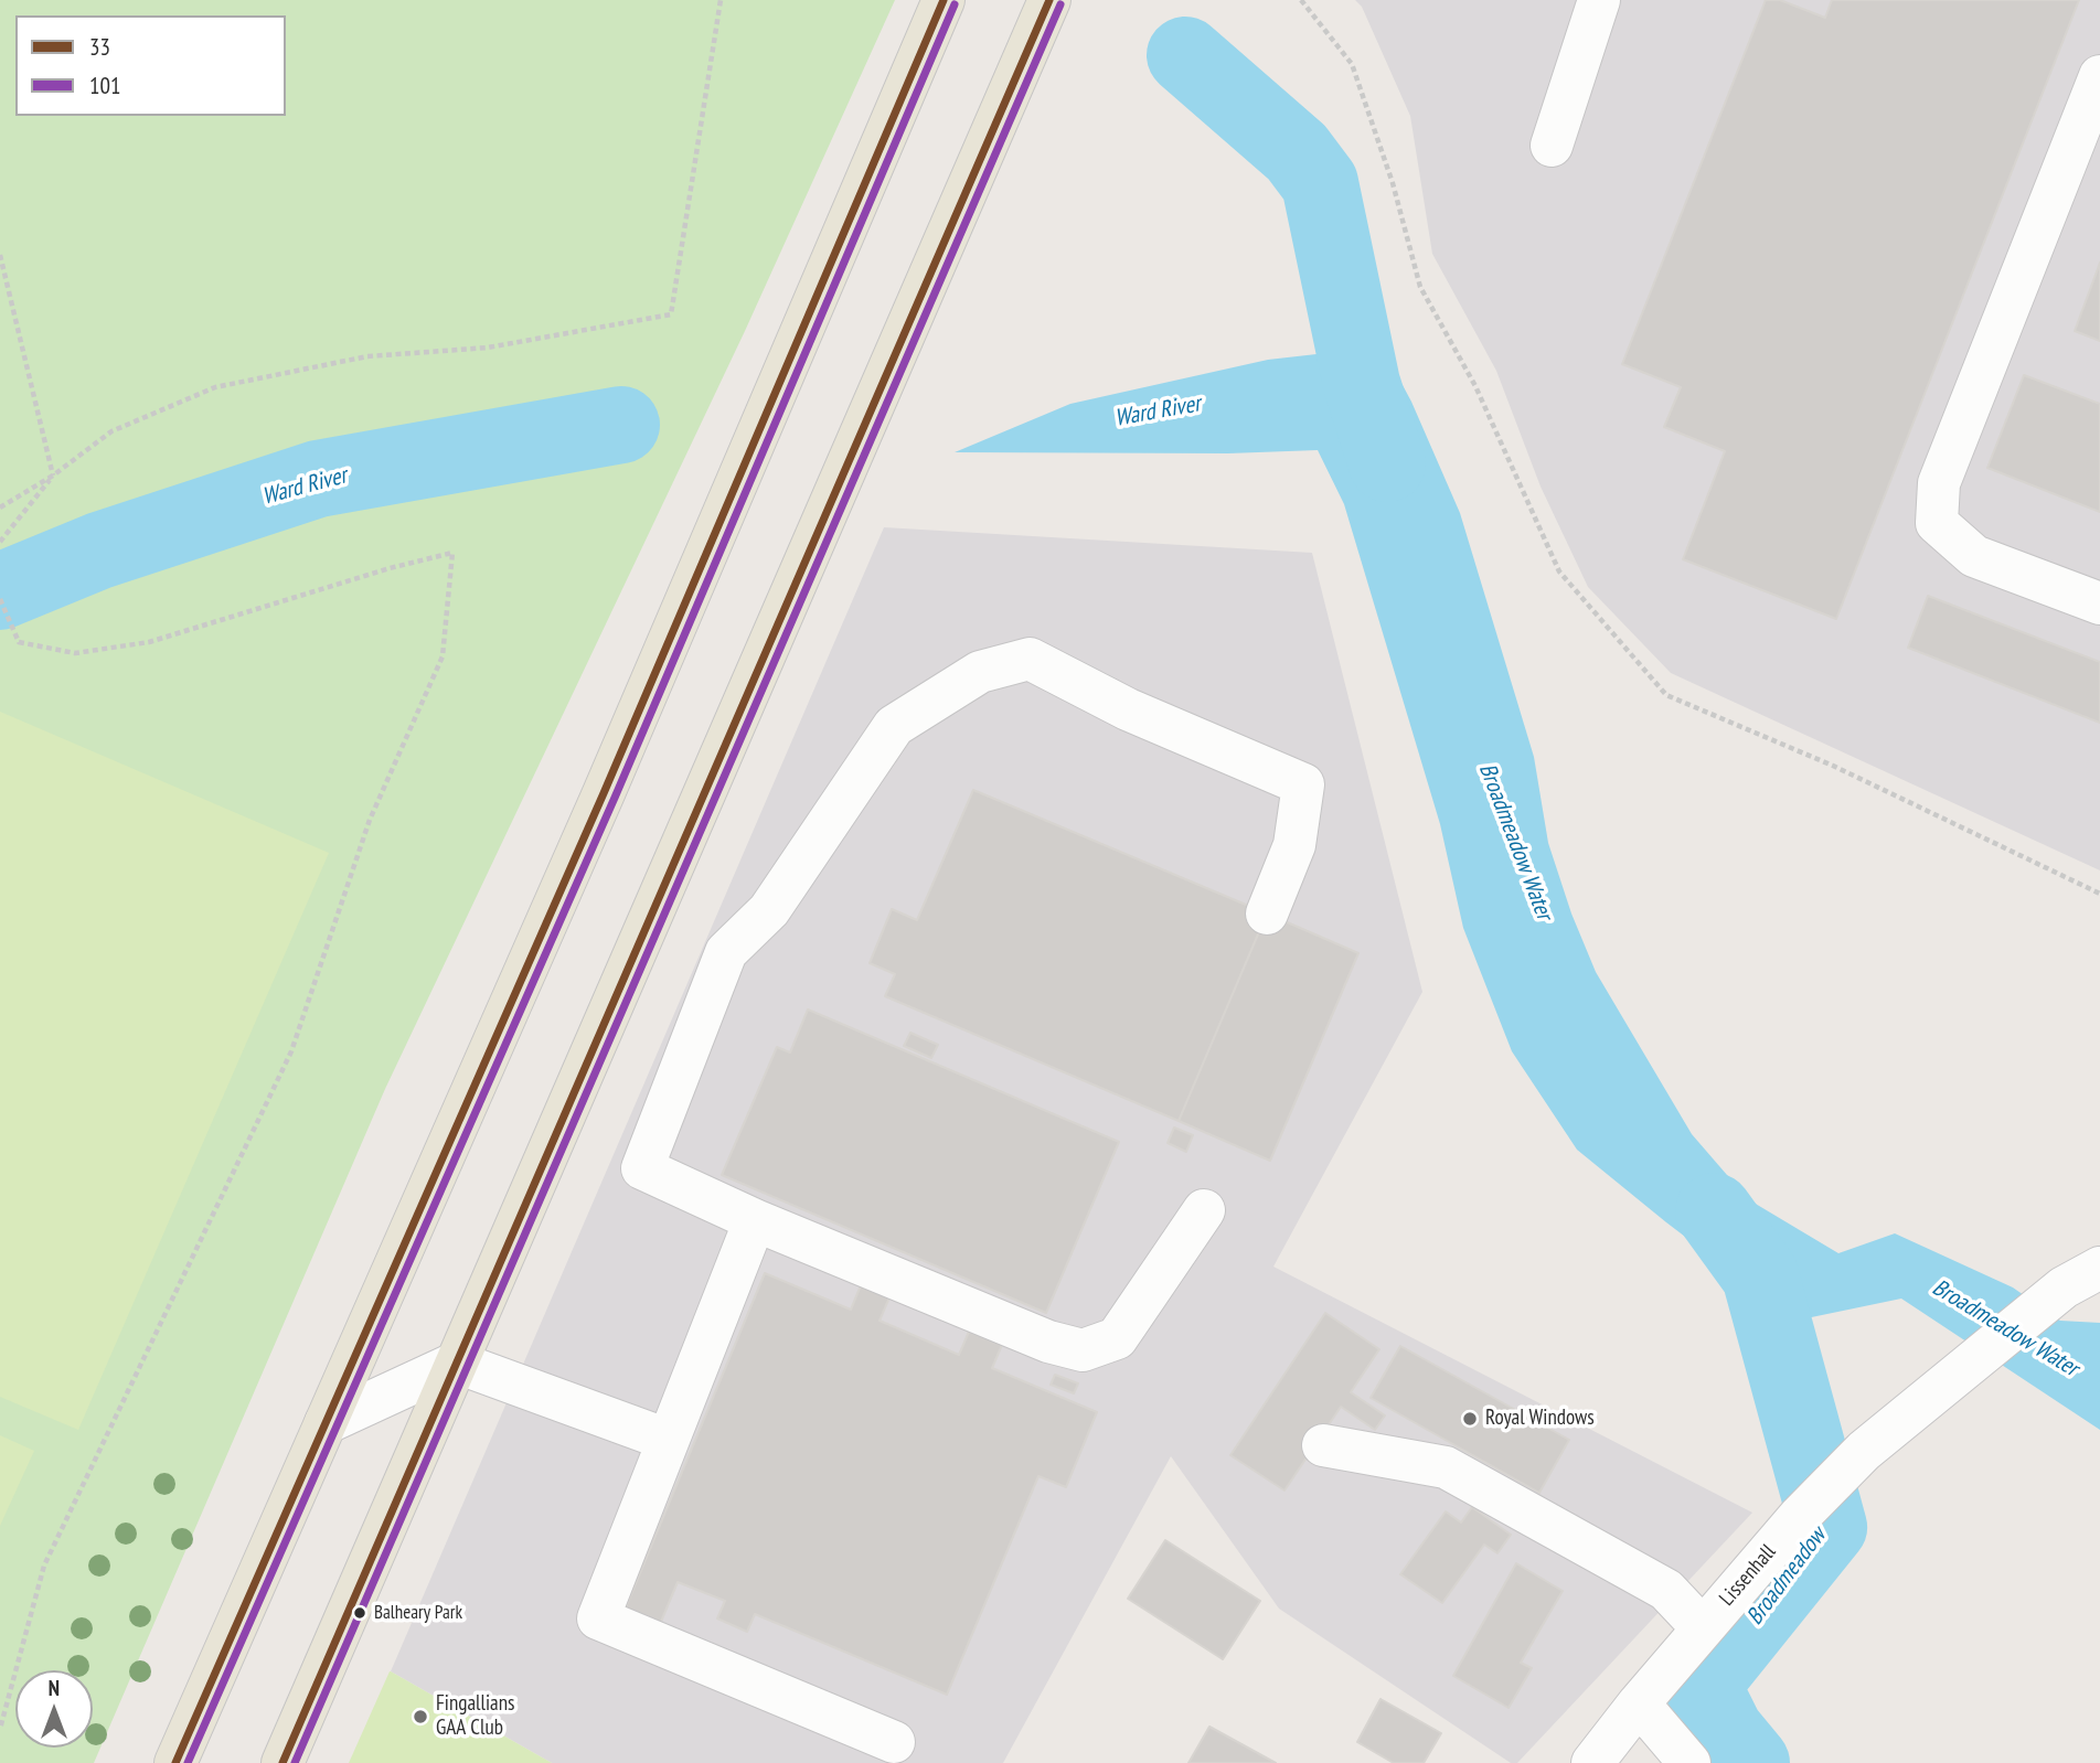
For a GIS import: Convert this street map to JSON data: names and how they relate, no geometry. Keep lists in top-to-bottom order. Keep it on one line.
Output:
{"streets":{"street":["Lissenhall"]},"water":["Ward River","Broadmeadow Water","Broadmeadow"],"places":["Royal Windows","Balheary Park","Fingallians GAA Club"],"lines":["transit line 33","transit line 101"],"legend":["33","101"],"north":"top"}
